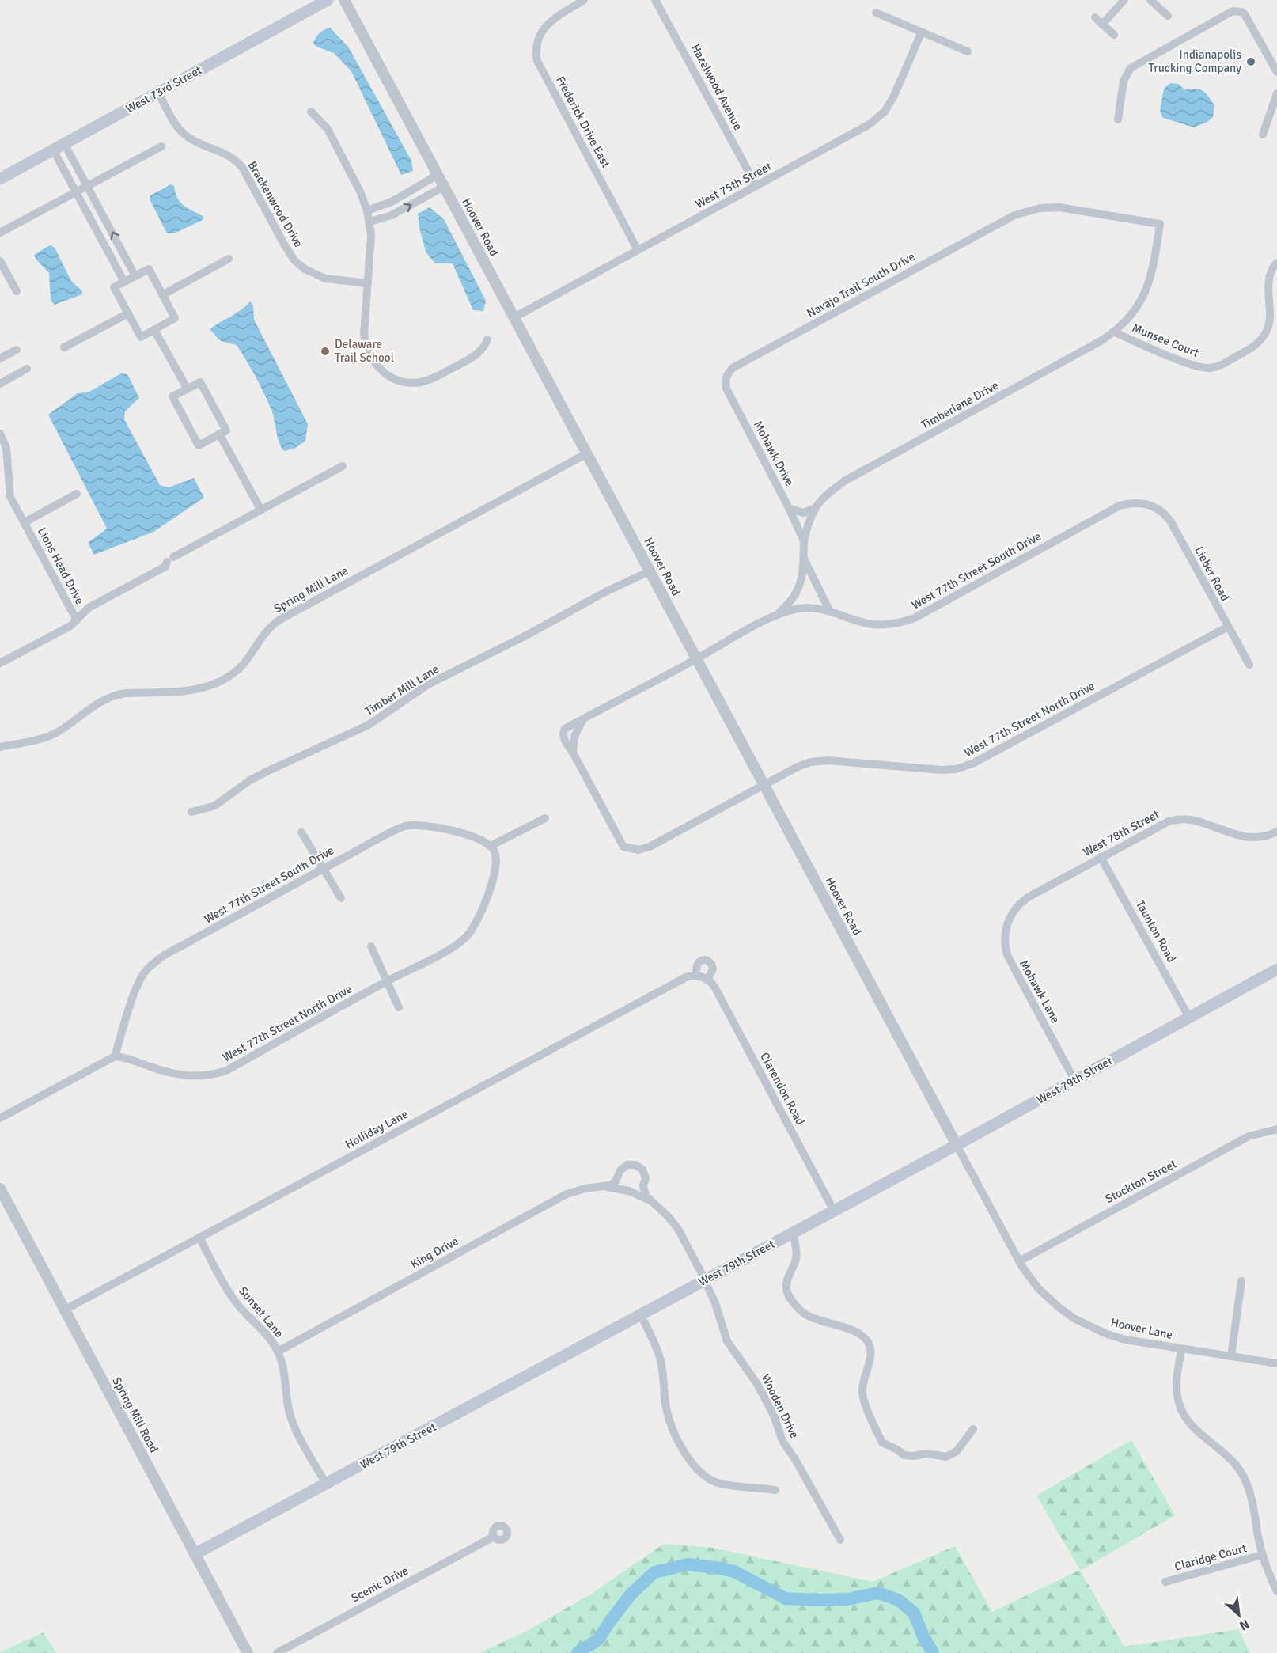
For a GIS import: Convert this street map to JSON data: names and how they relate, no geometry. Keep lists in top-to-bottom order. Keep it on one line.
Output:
{"streets":{"main road":["West 73rd Street","West 79th Street"],"street":["Hazelwood Avenue","Frederick Drive East","West 75th Street","Brackenwood Drive","Hoover Road","Navajo Trail South Drive","Munsee Court","Timberlane Drive","Mohawk Drive","Lions Head Drive","West 77th Street South Drive","Lieber Road","Spring Mill Lane","Timber Mill Lane","West 77th Street North Drive","West 78th Street","Taunton Road","Mohawk Lane","Clarendon Road","Holliday Lane","Stockton Street","King Drive","Sunset Lane","Hoover Lane","Wooden Drive","Spring Mill Road","Claridge Court","Scenic Drive"]},"crossings":[["Hazelwood Avenue","West 75th Street"],["West 73rd Street","Brackenwood Drive"],["Frederick Drive East","West 75th Street"],["West 75th Street","Hoover Road"],["Hoover Road","West 77th Street South Drive"],["Hoover Road","Spring Mill Lane"],["Hoover Road","Timber Mill Lane"],["Hoover Road","West 77th Street North Drive"],["Hoover Road","West 79th Street"],["Hoover Road","Hoover Lane"],["Navajo Trail South Drive","Timberlane Drive"],["Navajo Trail South Drive","Mohawk Drive"],["Munsee Court","Timberlane Drive"],["Timberlane Drive","Mohawk Drive"],["Timberlane Drive","West 77th Street South Drive"],["West 77th Street South Drive","Lieber Road"],["West 77th Street South Drive","West 77th Street North Drive"],["Lieber Road","West 77th Street North Drive"],["West 78th Street","Taunton Road"],["West 78th Street","Mohawk Lane"],["Taunton Road","West 79th Street"],["Mohawk Lane","West 79th Street"],["West 79th Street","Clarendon Road"],["West 79th Street","King Drive"],["West 79th Street","Sunset Lane"],["West 79th Street","Hoover Lane"],["West 79th Street","Wooden Drive"],["West 79th Street","Spring Mill Road"],["Clarendon Road","Holliday Lane"],["Holliday Lane","Sunset Lane"],["Holliday Lane","Spring Mill Road"],["Stockton Street","Hoover Lane"],["King Drive","Sunset Lane"],["King Drive","Wooden Drive"]],"places":["Indianapolis Trucking Company","Delaware Trail School"],"north":"bottom right"}
